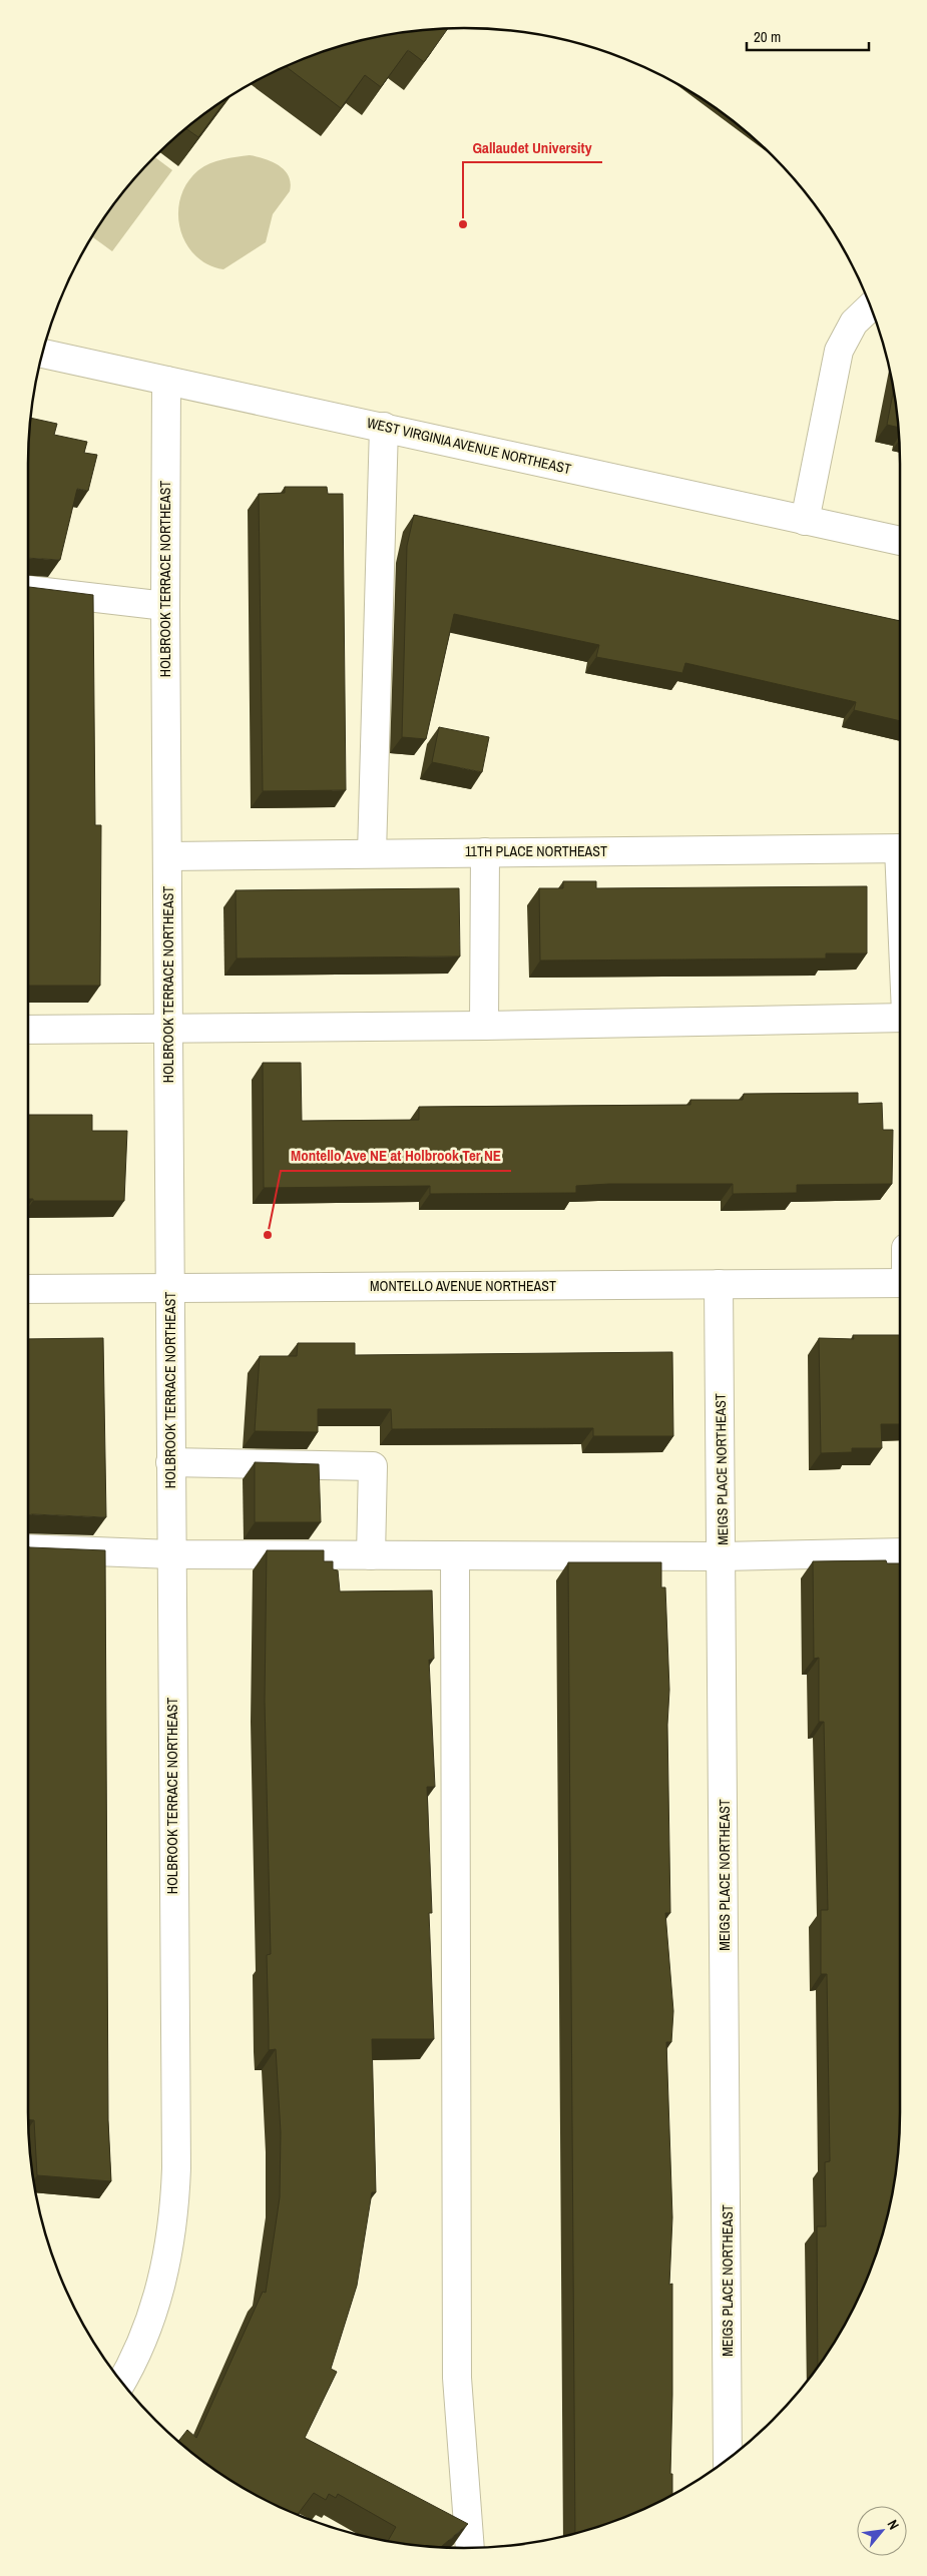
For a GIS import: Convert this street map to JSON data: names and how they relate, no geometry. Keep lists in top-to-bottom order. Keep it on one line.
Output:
{"streets":{"street":["WEST VIRGINIA AVENUE NORTHEAST","HOLBROOK TERRACE NORTHEAST","11TH PLACE NORTHEAST","MONTELLO AVENUE NORTHEAST","MEIGS PLACE NORTHEAST"]},"crossings":[["WEST VIRGINIA AVENUE NORTHEAST","HOLBROOK TERRACE NORTHEAST"],["HOLBROOK TERRACE NORTHEAST","11TH PLACE NORTHEAST"],["HOLBROOK TERRACE NORTHEAST","MONTELLO AVENUE NORTHEAST"],["MONTELLO AVENUE NORTHEAST","MEIGS PLACE NORTHEAST"]],"places":["Gallaudet University","Montello Ave NE at Holbrook Ter NE"],"scale_bar":"20 m","north":"top right"}
